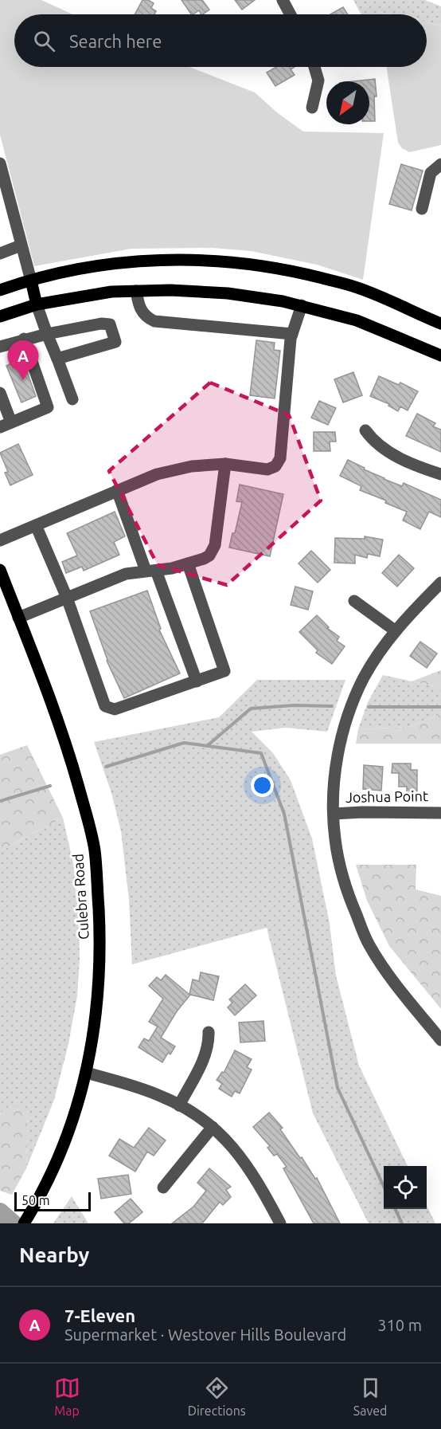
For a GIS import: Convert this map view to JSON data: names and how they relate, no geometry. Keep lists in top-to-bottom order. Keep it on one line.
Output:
{"streets":{"main road":["Culebra Road"],"street":["Joshua Point"]},"scale_bar":"50 m","north":"bottom left","page":{"search":"Search here","pins":"A","scale":"50 m","heading":"Nearby","list":[{"mark":"A","name":"7-Eleven","note":"Supermarket · Westover Hills Boulevard","value":"310 m"}],"nav":["Map","Directions","Saved"]}}
